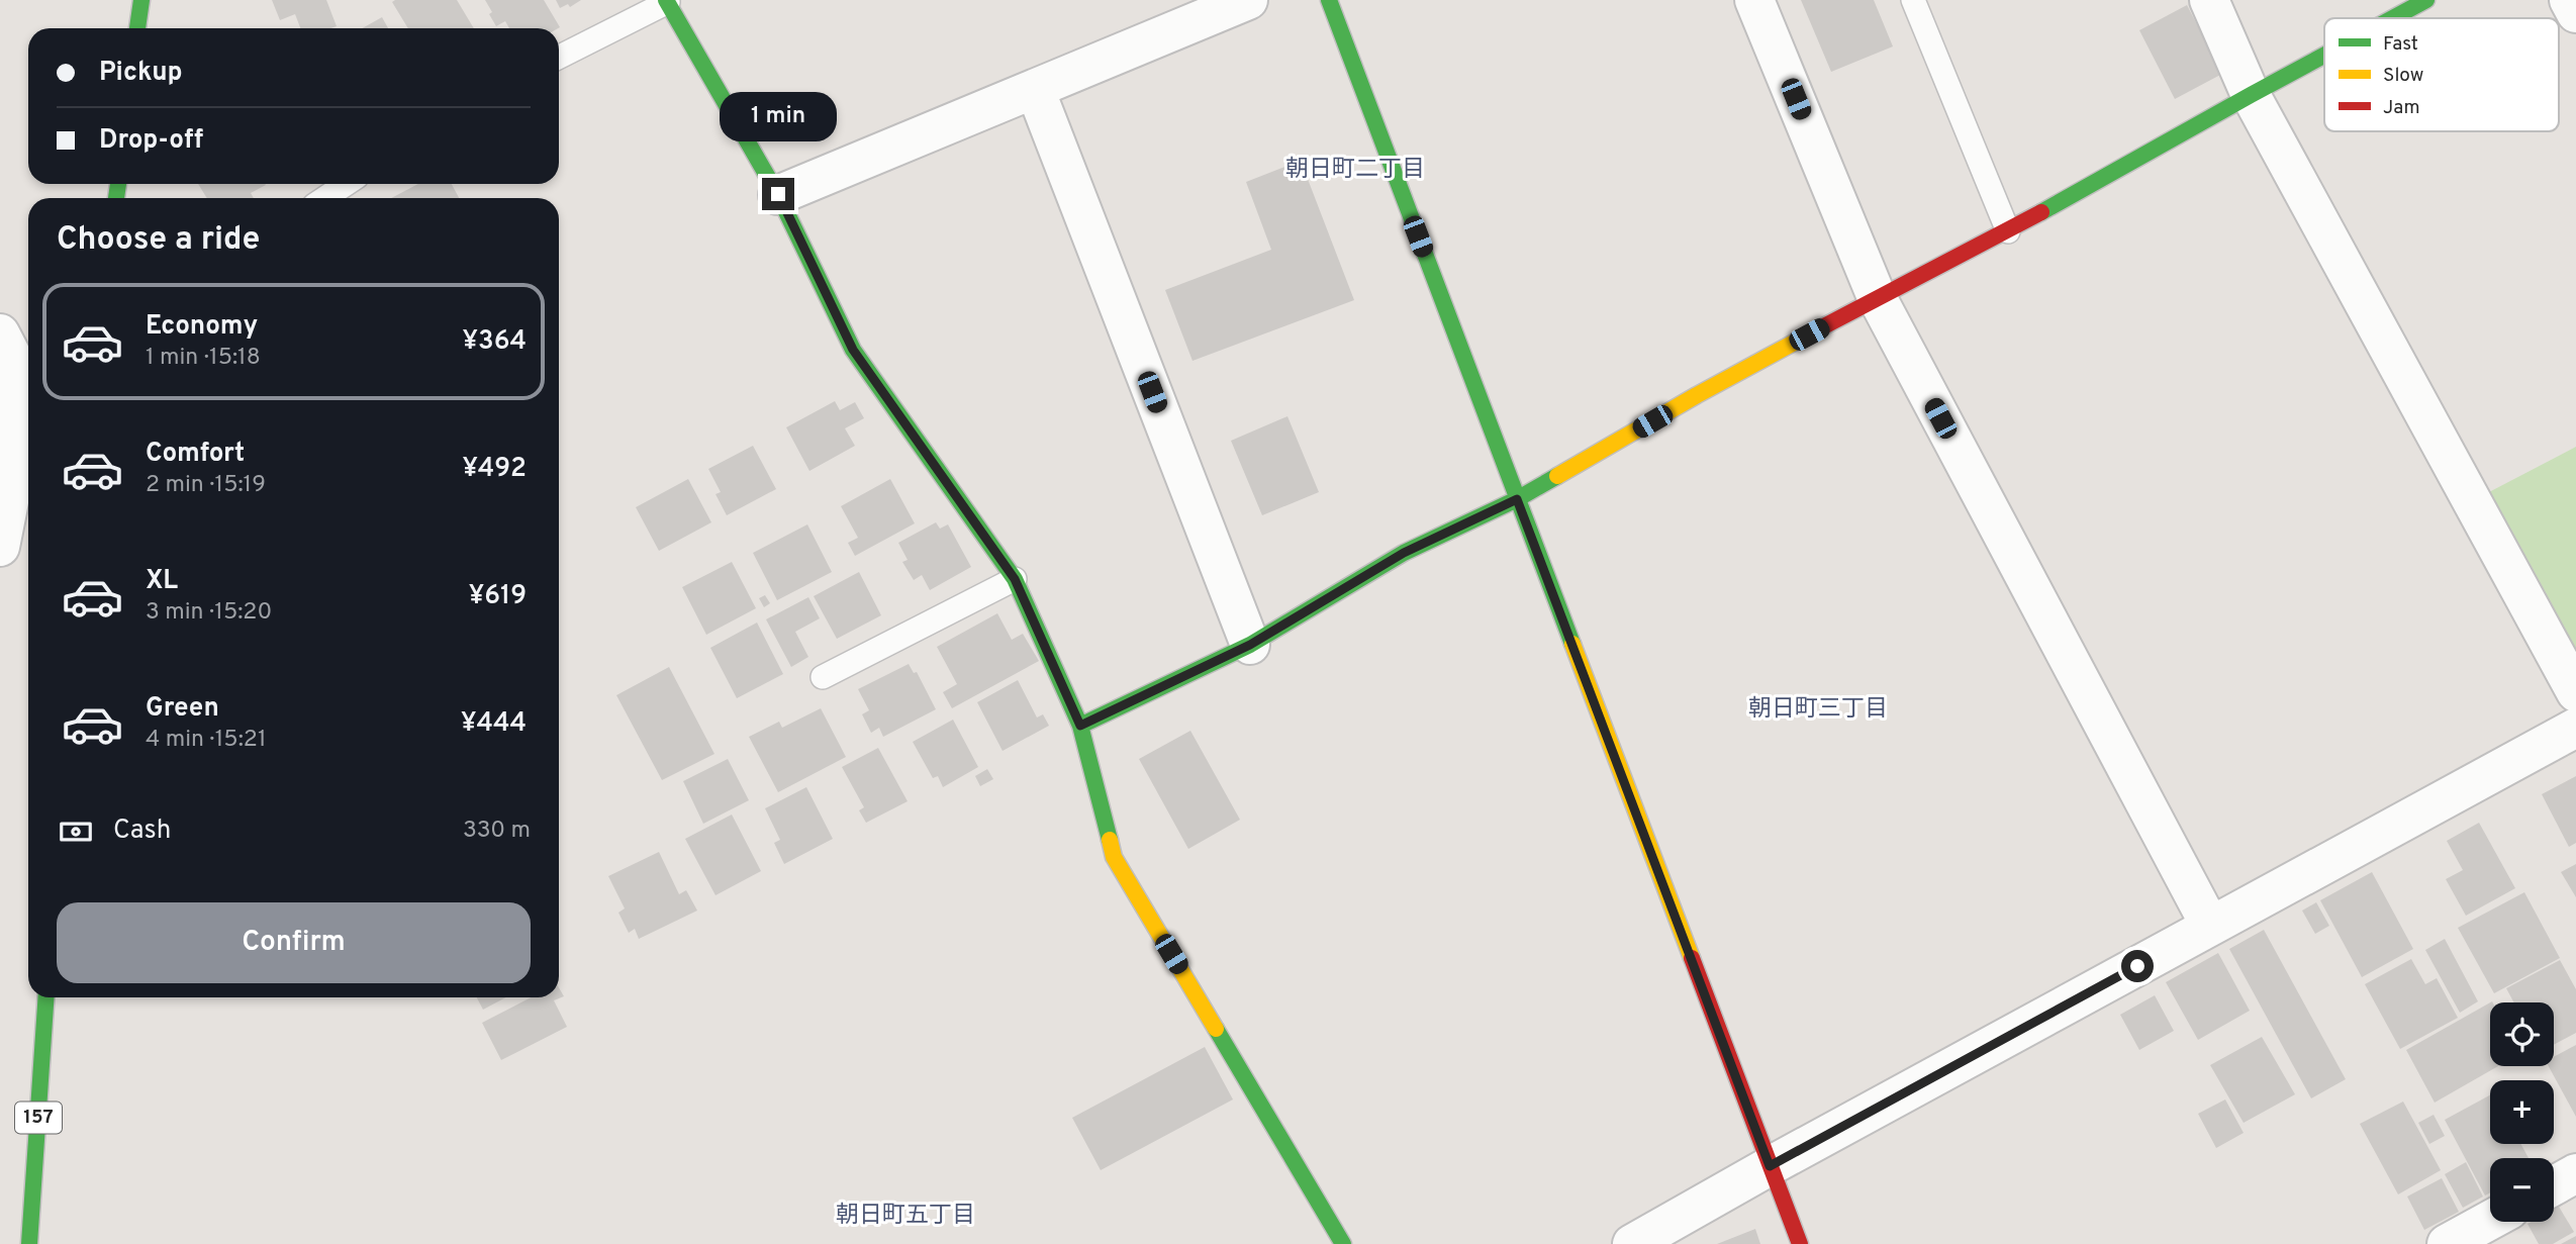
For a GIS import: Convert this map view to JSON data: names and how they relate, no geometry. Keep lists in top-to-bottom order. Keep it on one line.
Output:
{"streets":{"main road":["157"]},"districts":["朝日町二丁目","朝日町三丁目","朝日町五丁目"],"legend":["Fast","Slow","Jam"],"page":{"banner":["Pickup","Drop-off"],"bubble":"1 min","heading":"Choose a ride","list":[{"name":"Economy","note":"1 min · 15:18","value":"¥364"},{"name":"Comfort","note":"2 min · 15:19","value":"¥492"},{"name":"XL","note":"3 min · 15:20","value":"¥619"},{"name":"Green","note":"4 min · 15:21","value":"¥444"}],"pay":["Cash","330 m"],"buttons":"Confirm","map_buttons":["+","−"]}}
